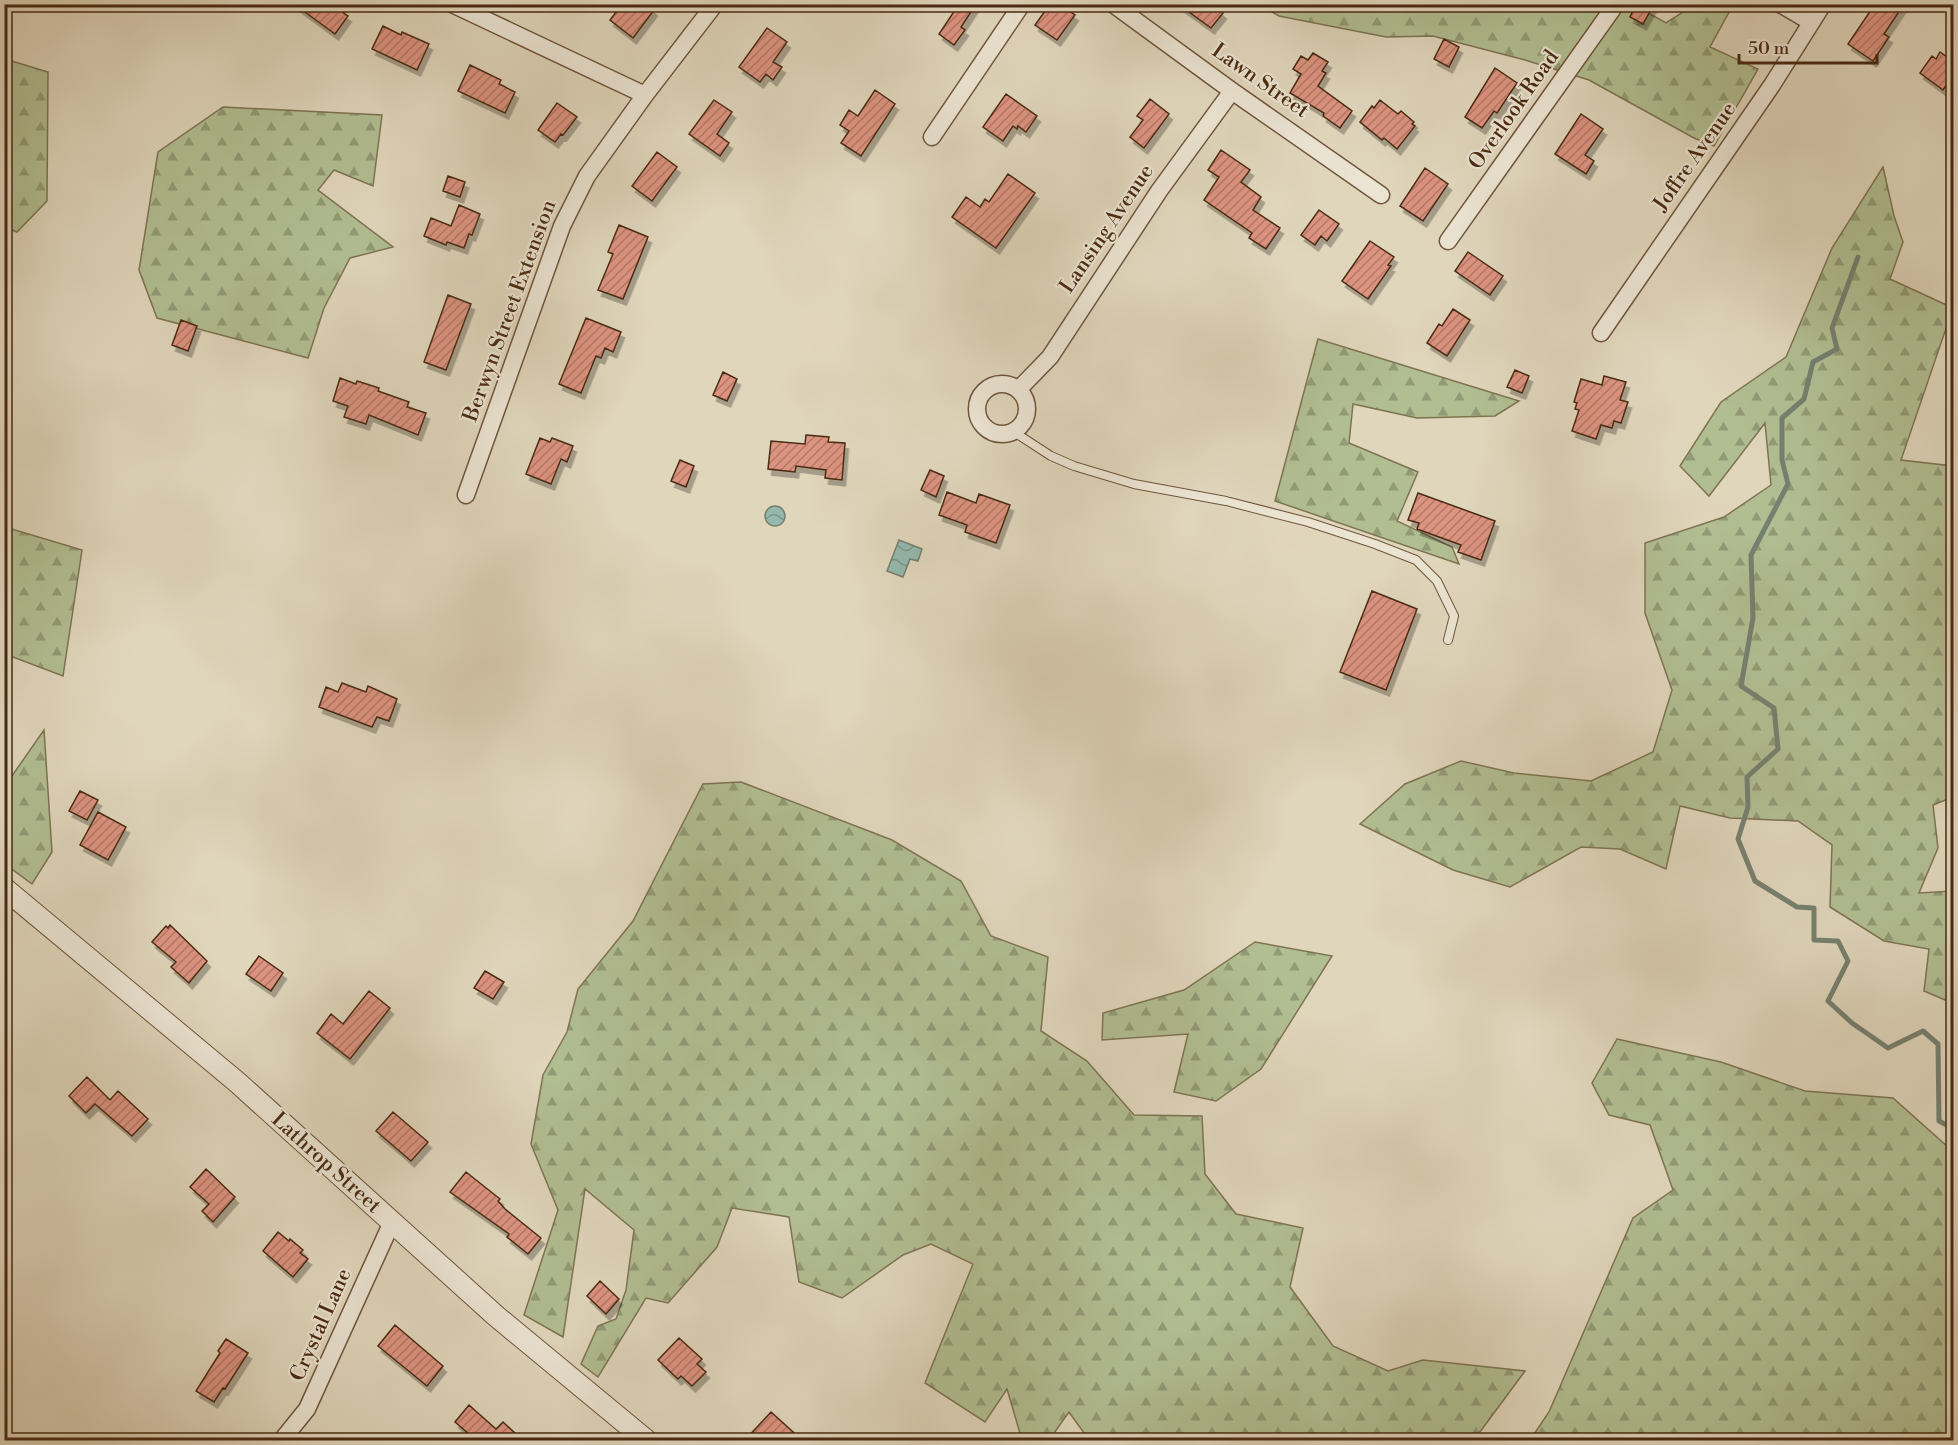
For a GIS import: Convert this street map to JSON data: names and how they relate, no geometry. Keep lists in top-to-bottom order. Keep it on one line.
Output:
{"streets":{"street":["Lawn Street","Overlook Road","Joffre Avenue","Lansing Avenue","Berwyn Street Extension","Lathrop Street","Crystal Lane"]},"crossings":[["Lawn Street","Lansing Avenue"],["Lathrop Street","Crystal Lane"]],"scale_bar":"50 m"}
